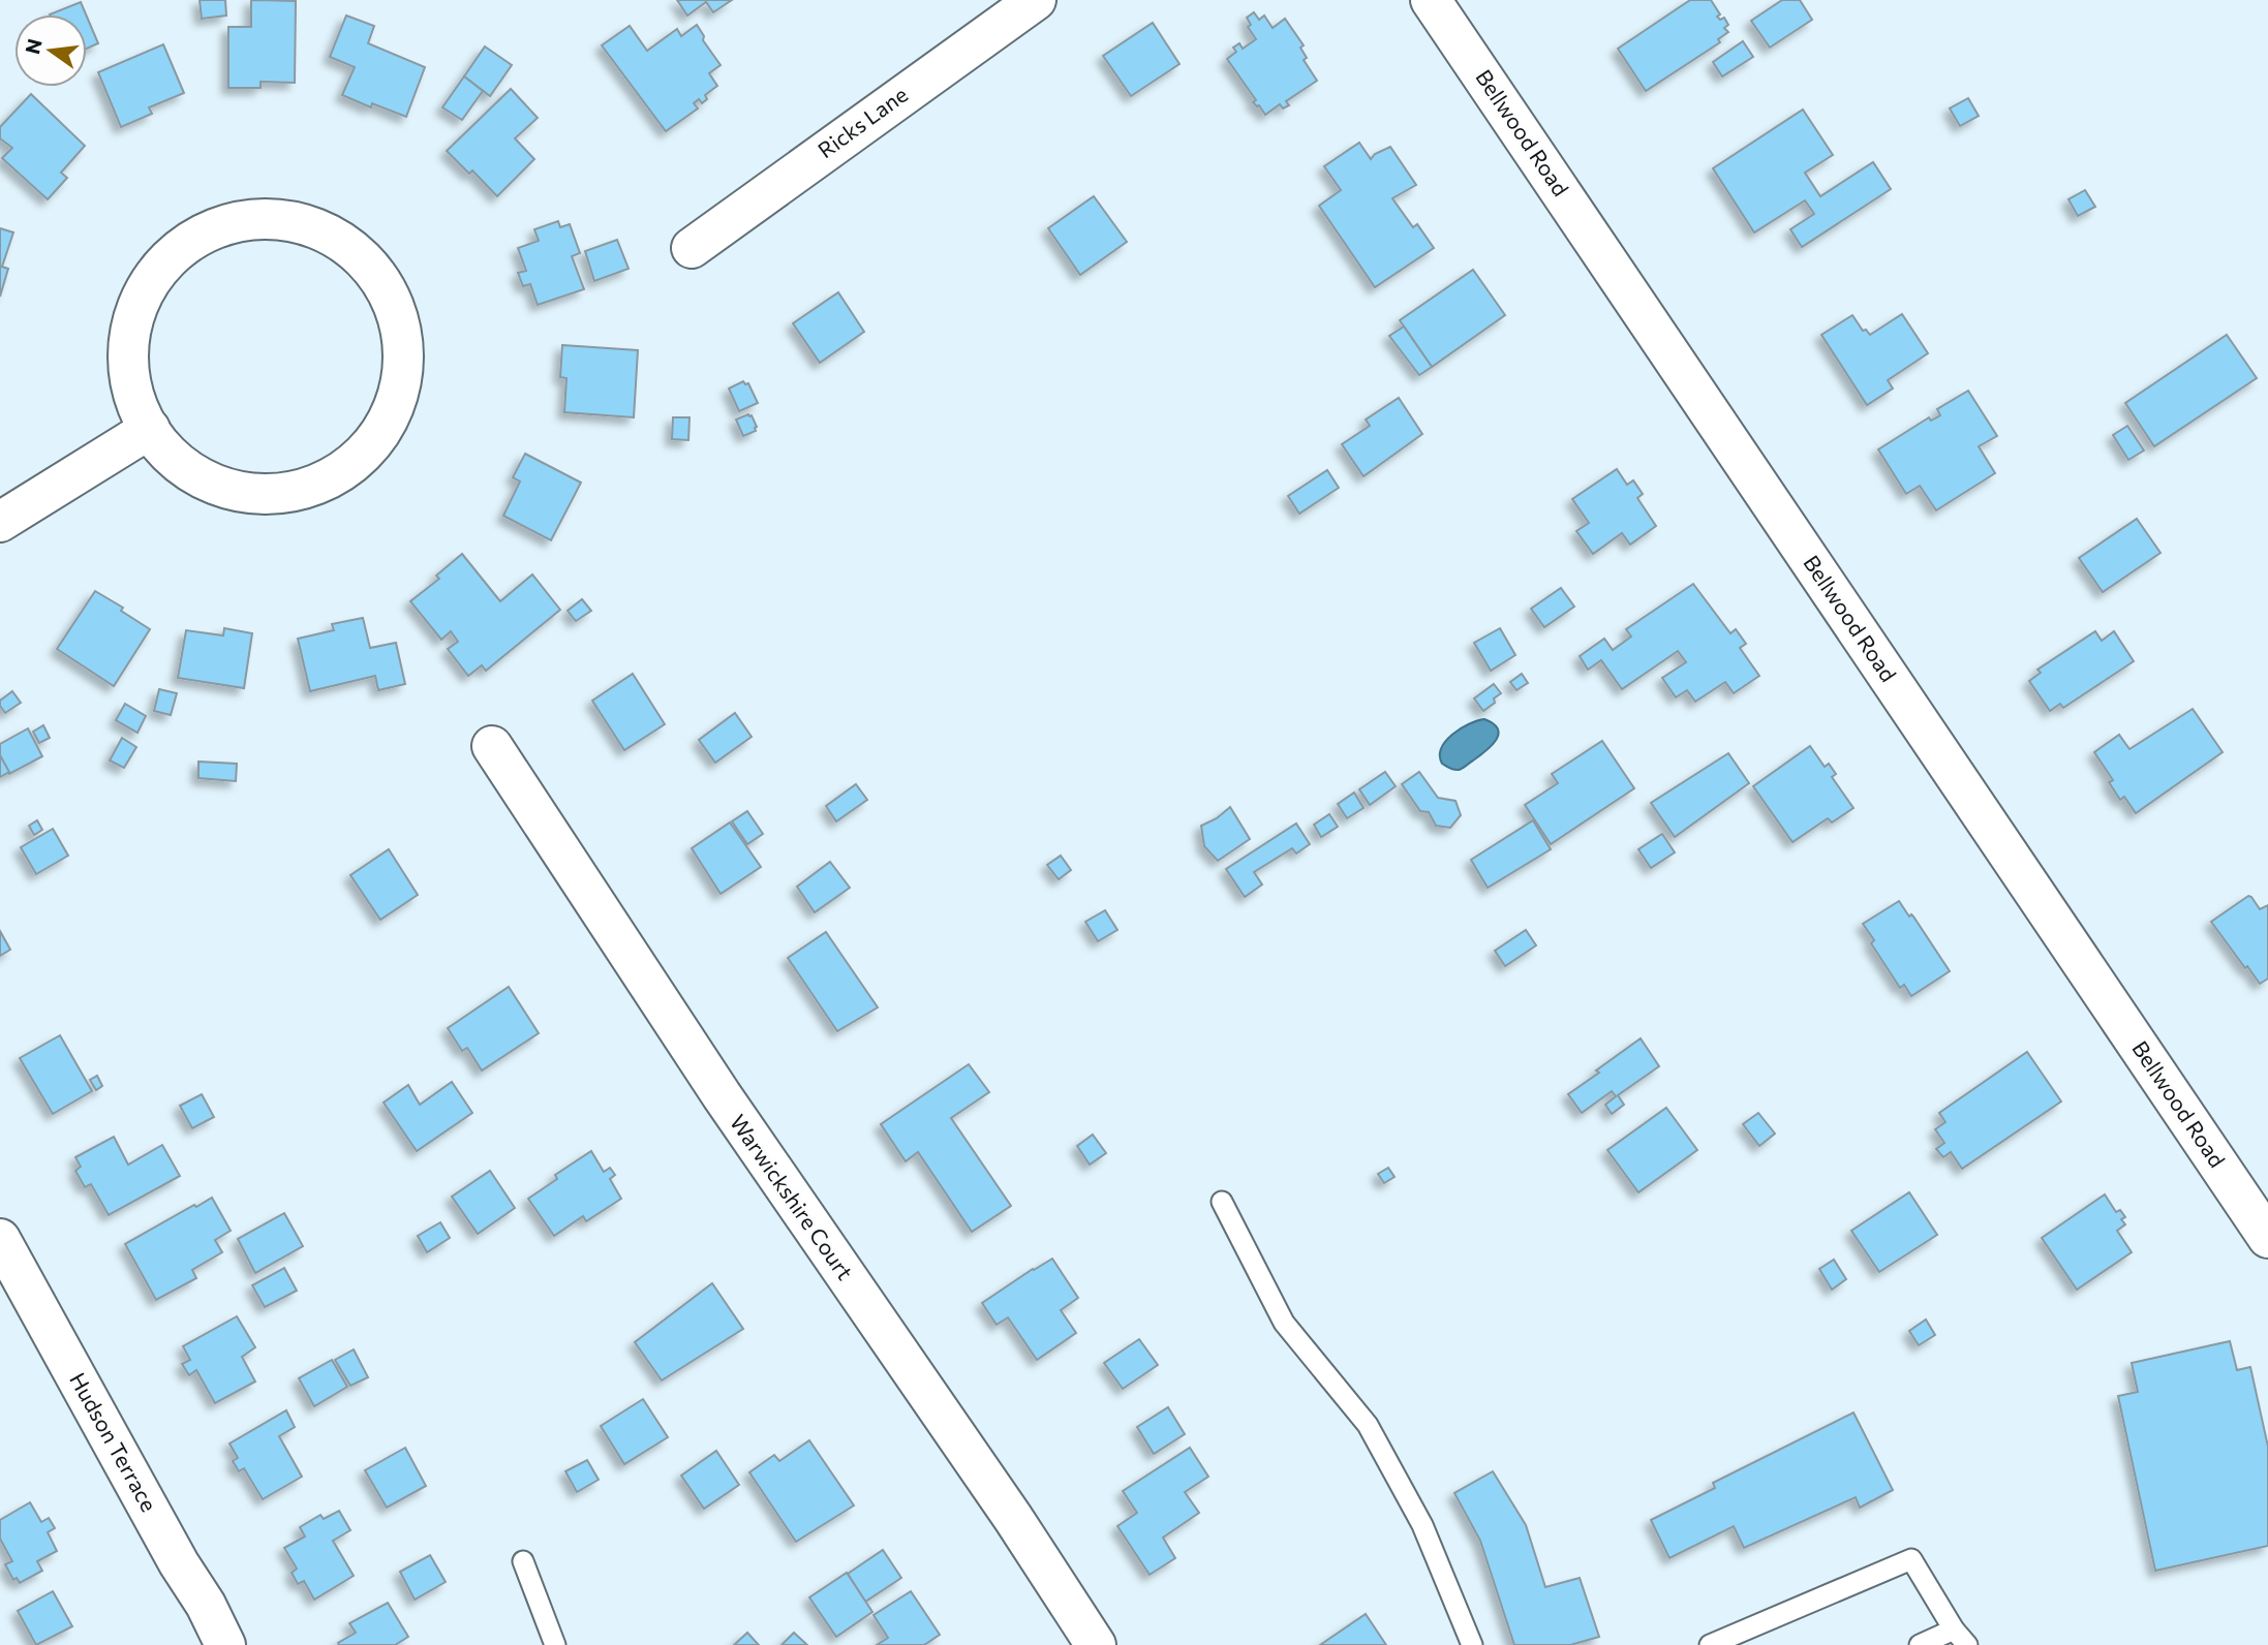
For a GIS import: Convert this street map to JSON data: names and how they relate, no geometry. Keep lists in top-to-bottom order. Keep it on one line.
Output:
{"streets":{"street":["Ricks Lane","Bellwood Road","Warwickshire Court","Hudson Terrace"]},"north":"left"}
